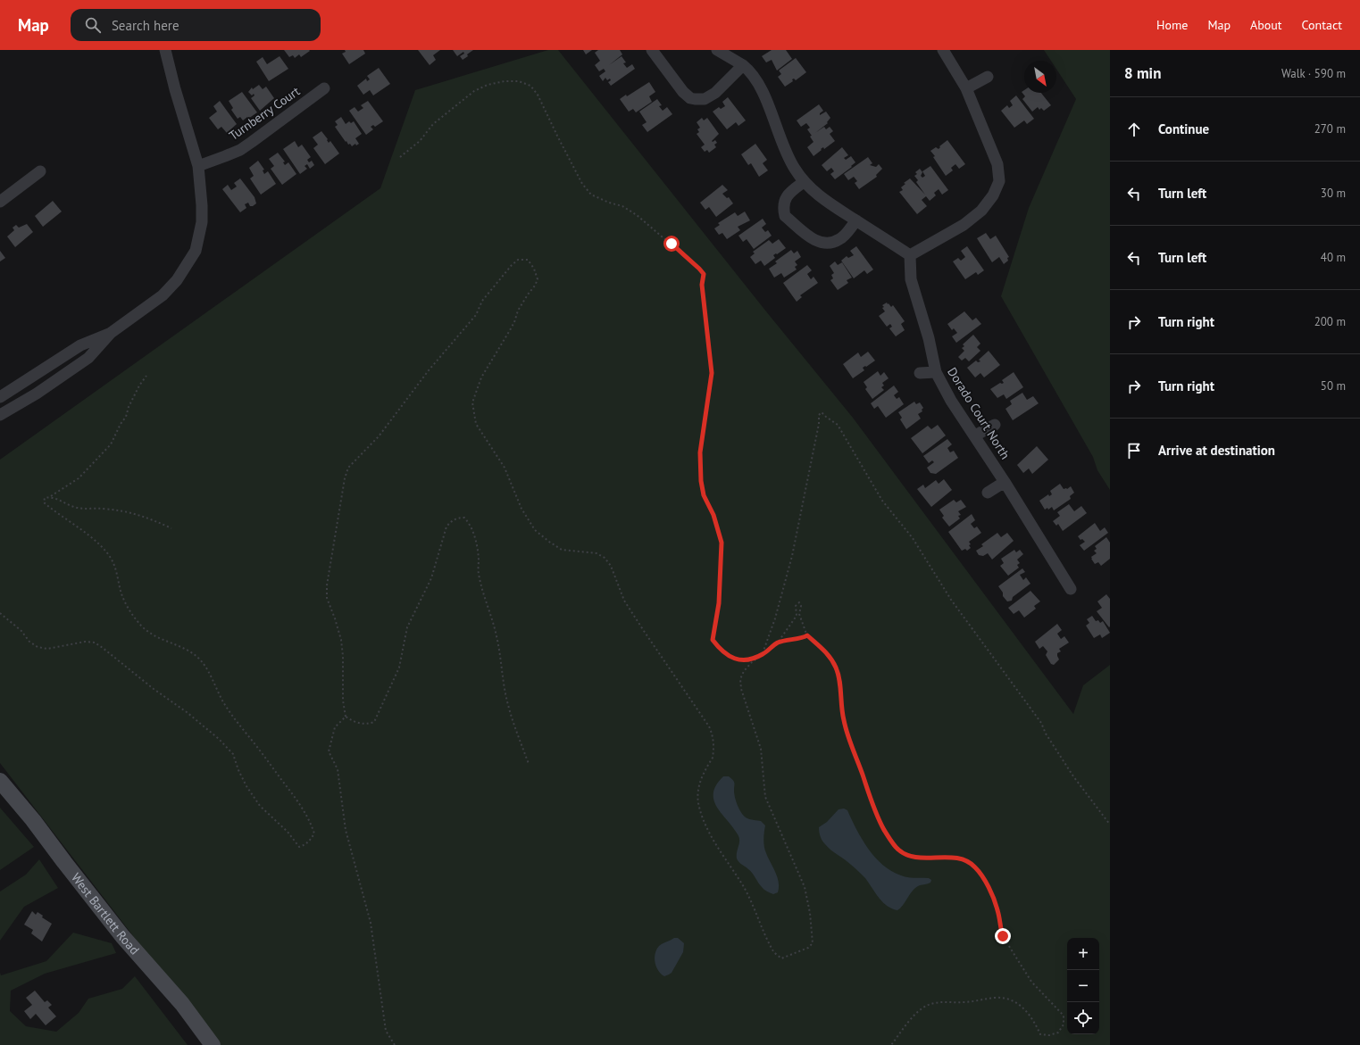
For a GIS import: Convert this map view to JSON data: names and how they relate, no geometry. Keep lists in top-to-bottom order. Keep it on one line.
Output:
{"streets":{"street":["Turnberry Court","Dorado Court North","West Bartlett Road"]},"north":"bottom right","page":{"header":"Map","search":"Search here","nav":["Home","Map","About","Contact"],"heading":["8 min","Walk · 590 m"],"list":[["Continue","270 m"],["Turn left","30 m"],["Turn left","40 m"],["Turn right","200 m"],["Turn right","50 m"],"Arrive at destination"],"map_buttons":["+","−"]}}
